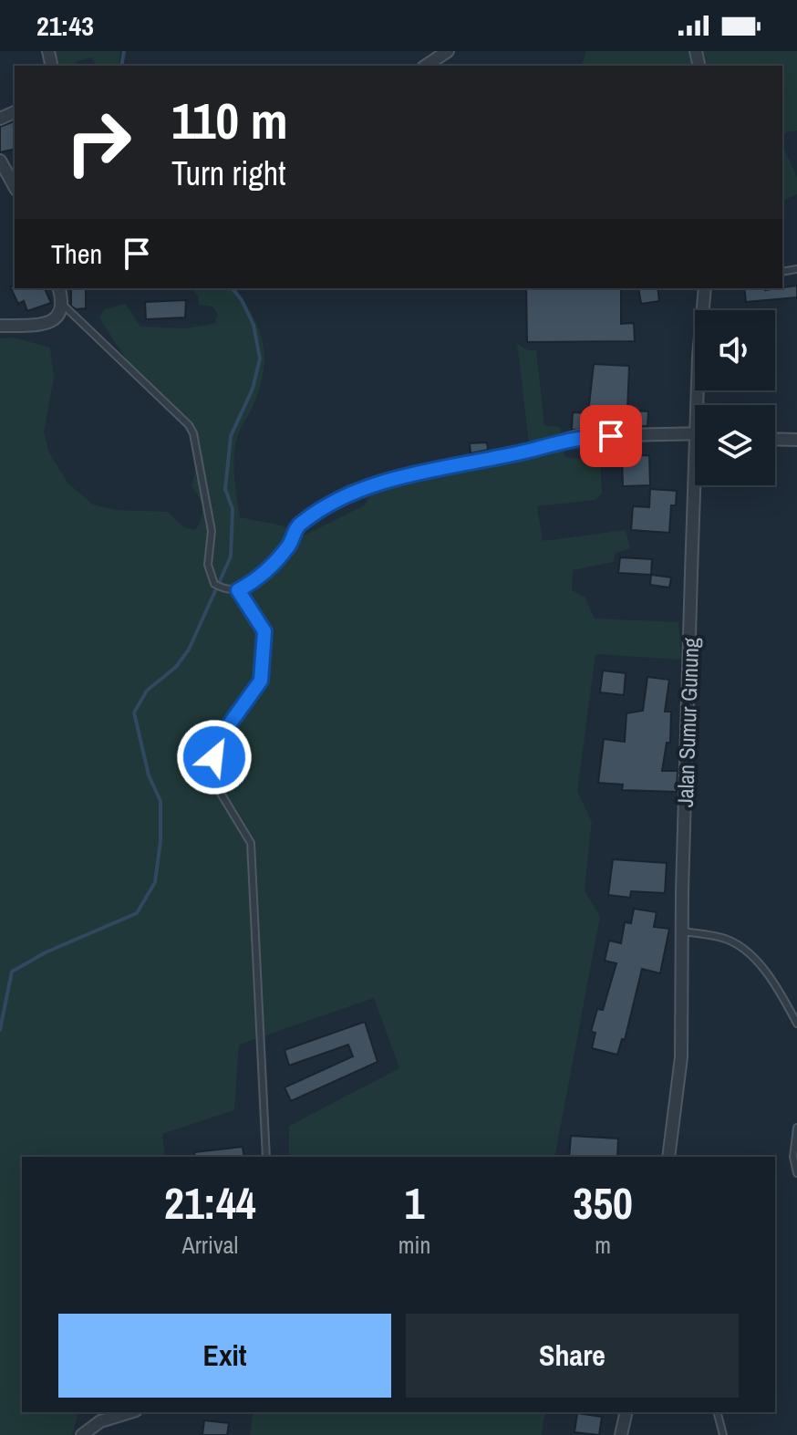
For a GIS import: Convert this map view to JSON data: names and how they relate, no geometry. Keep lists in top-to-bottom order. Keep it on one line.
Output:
{"streets":{"street":["Jalan Sumur Gunung"]},"page":{"status":"21:43","turn":["110 m","Turn right"],"then":"Then","eta":["21:44","Arrival","1","min","350","m"],"buttons":["Exit","Share"]}}
